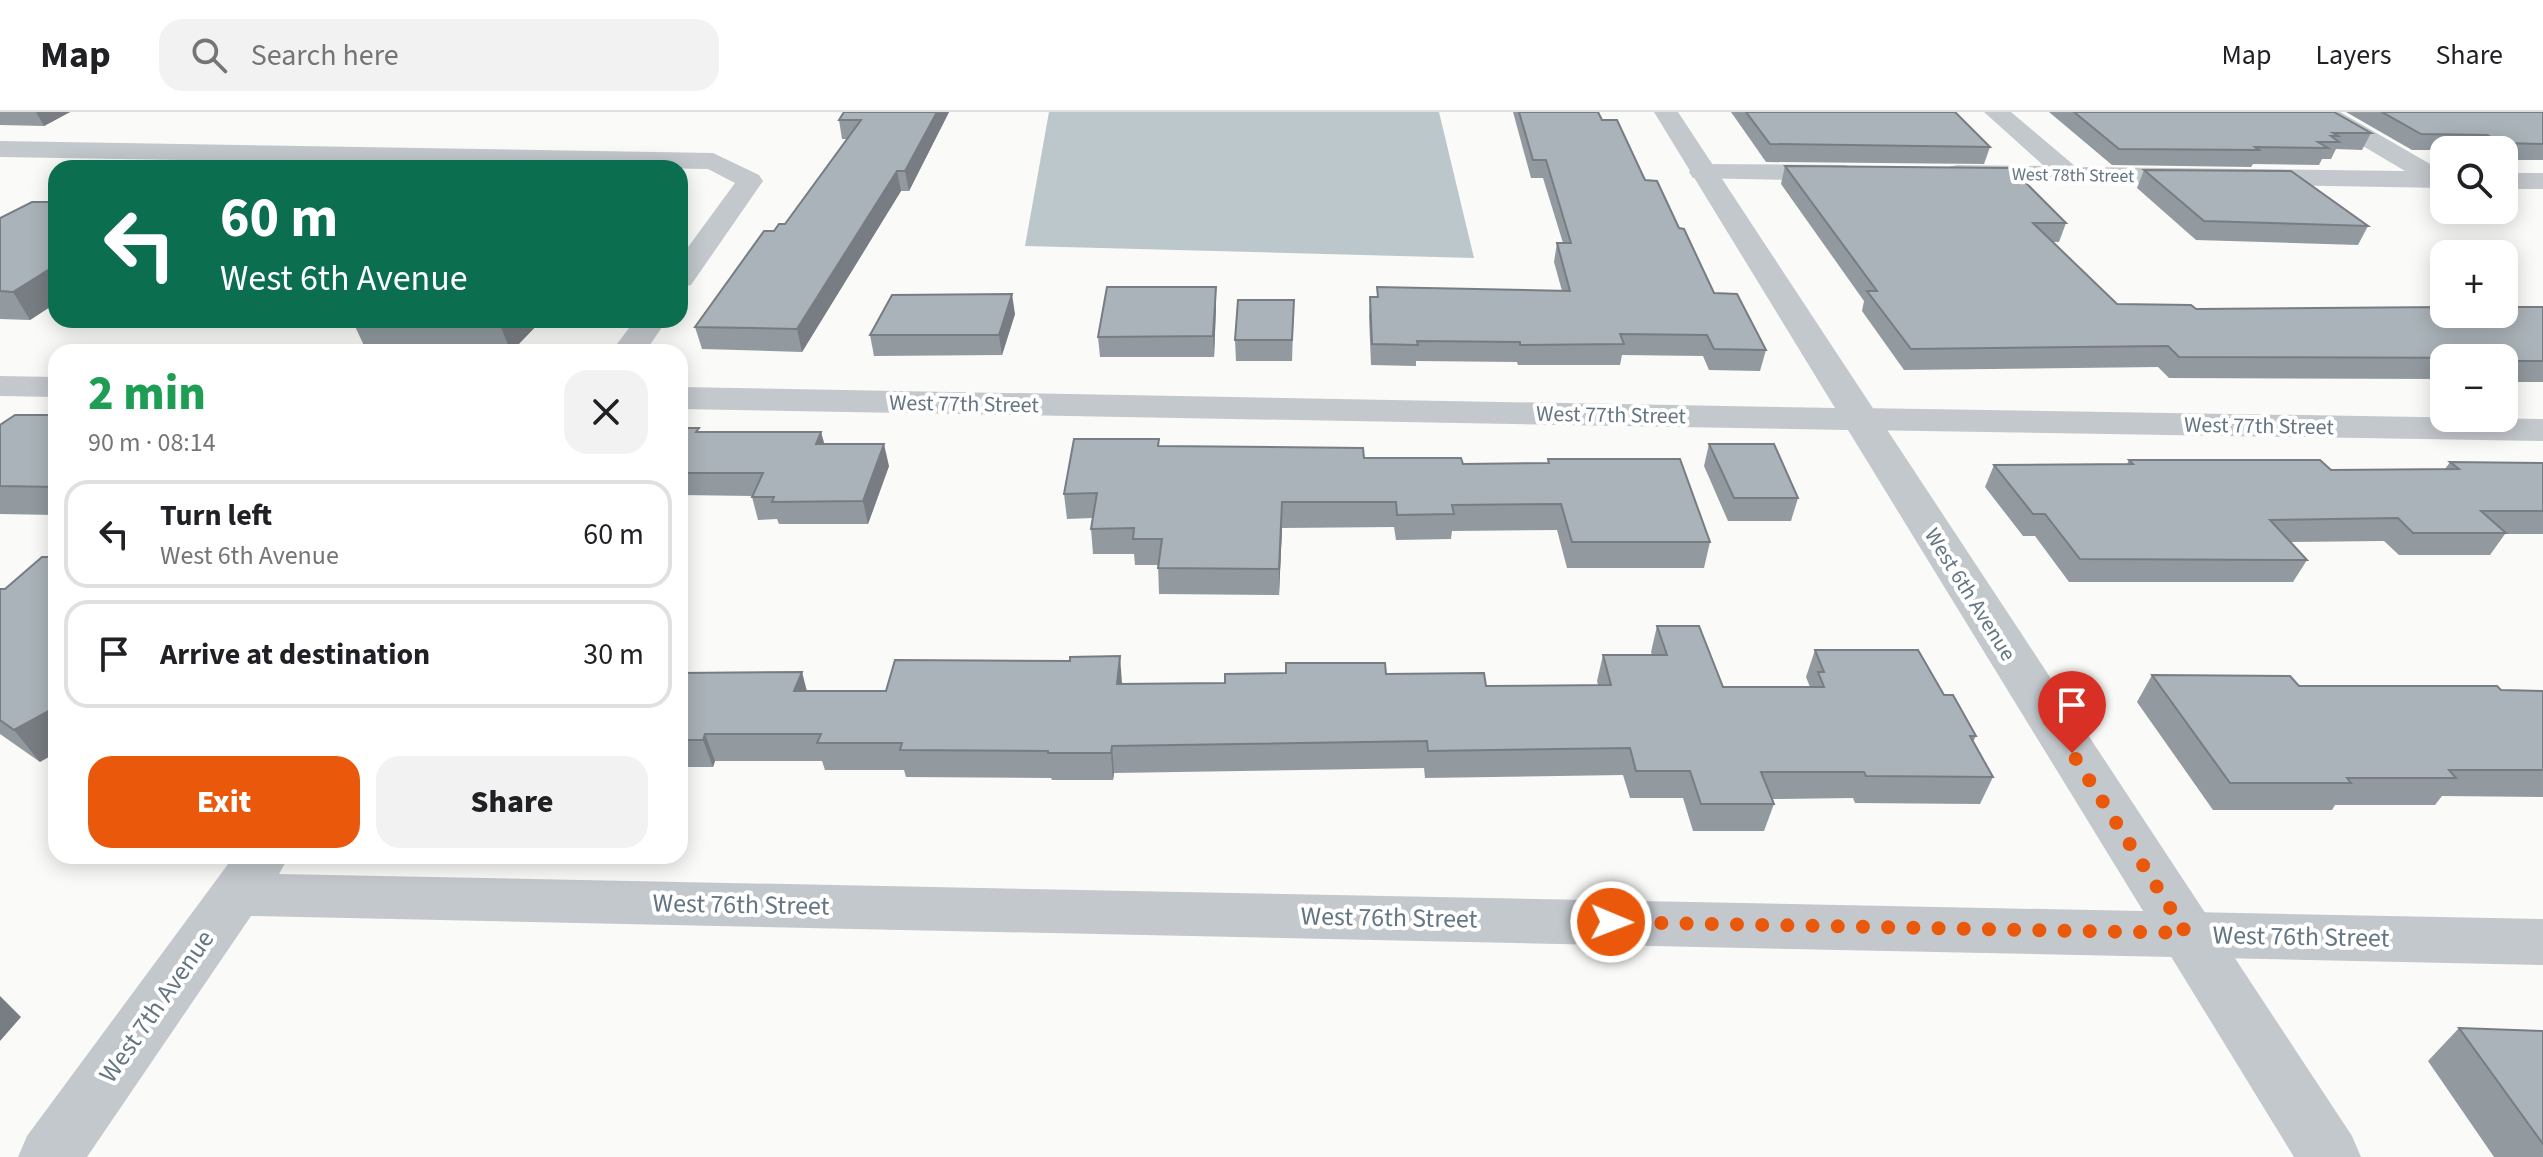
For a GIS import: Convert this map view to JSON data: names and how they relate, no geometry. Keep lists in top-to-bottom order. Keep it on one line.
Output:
{"streets":{"street":["West 78th Street","West 77th Street","West 6th Avenue","West 76th Street","West 7th Avenue"]},"crossings":[["West 77th Street","West 6th Avenue"],["West 6th Avenue","West 76th Street"],["West 76th Street","West 7th Avenue"]],"page":{"header":"Map","search":"Search here","nav":["Map","Layers","Share"],"map_buttons":["+","−"],"turn":["60 m","West 6th Avenue"],"heading":["2 min","90 m · 08:14"],"list":[{"name":"Turn left","note":"West 6th Avenue","value":"60 m"},{"name":"Arrive at destination","value":"30 m"}],"buttons":["Exit","Share"]}}
